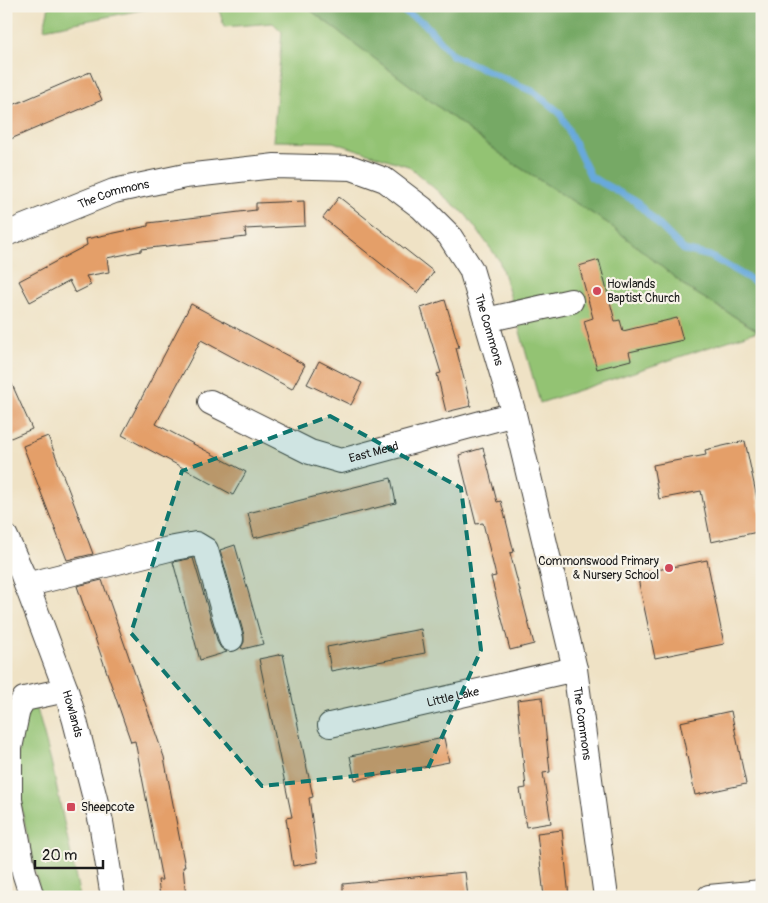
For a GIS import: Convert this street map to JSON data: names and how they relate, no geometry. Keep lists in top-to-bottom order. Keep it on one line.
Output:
{"streets":{"street":["The Commons","East Mead","Little Lake","Howlands"]},"crossings":[["The Commons","East Mead"],["The Commons","Little Lake"]],"places":{"other":["Howlands Baptist Church","Commonswood Primary & Nursery School"],"transit":["Sheepcote"]},"scale_bar":"20 m"}
